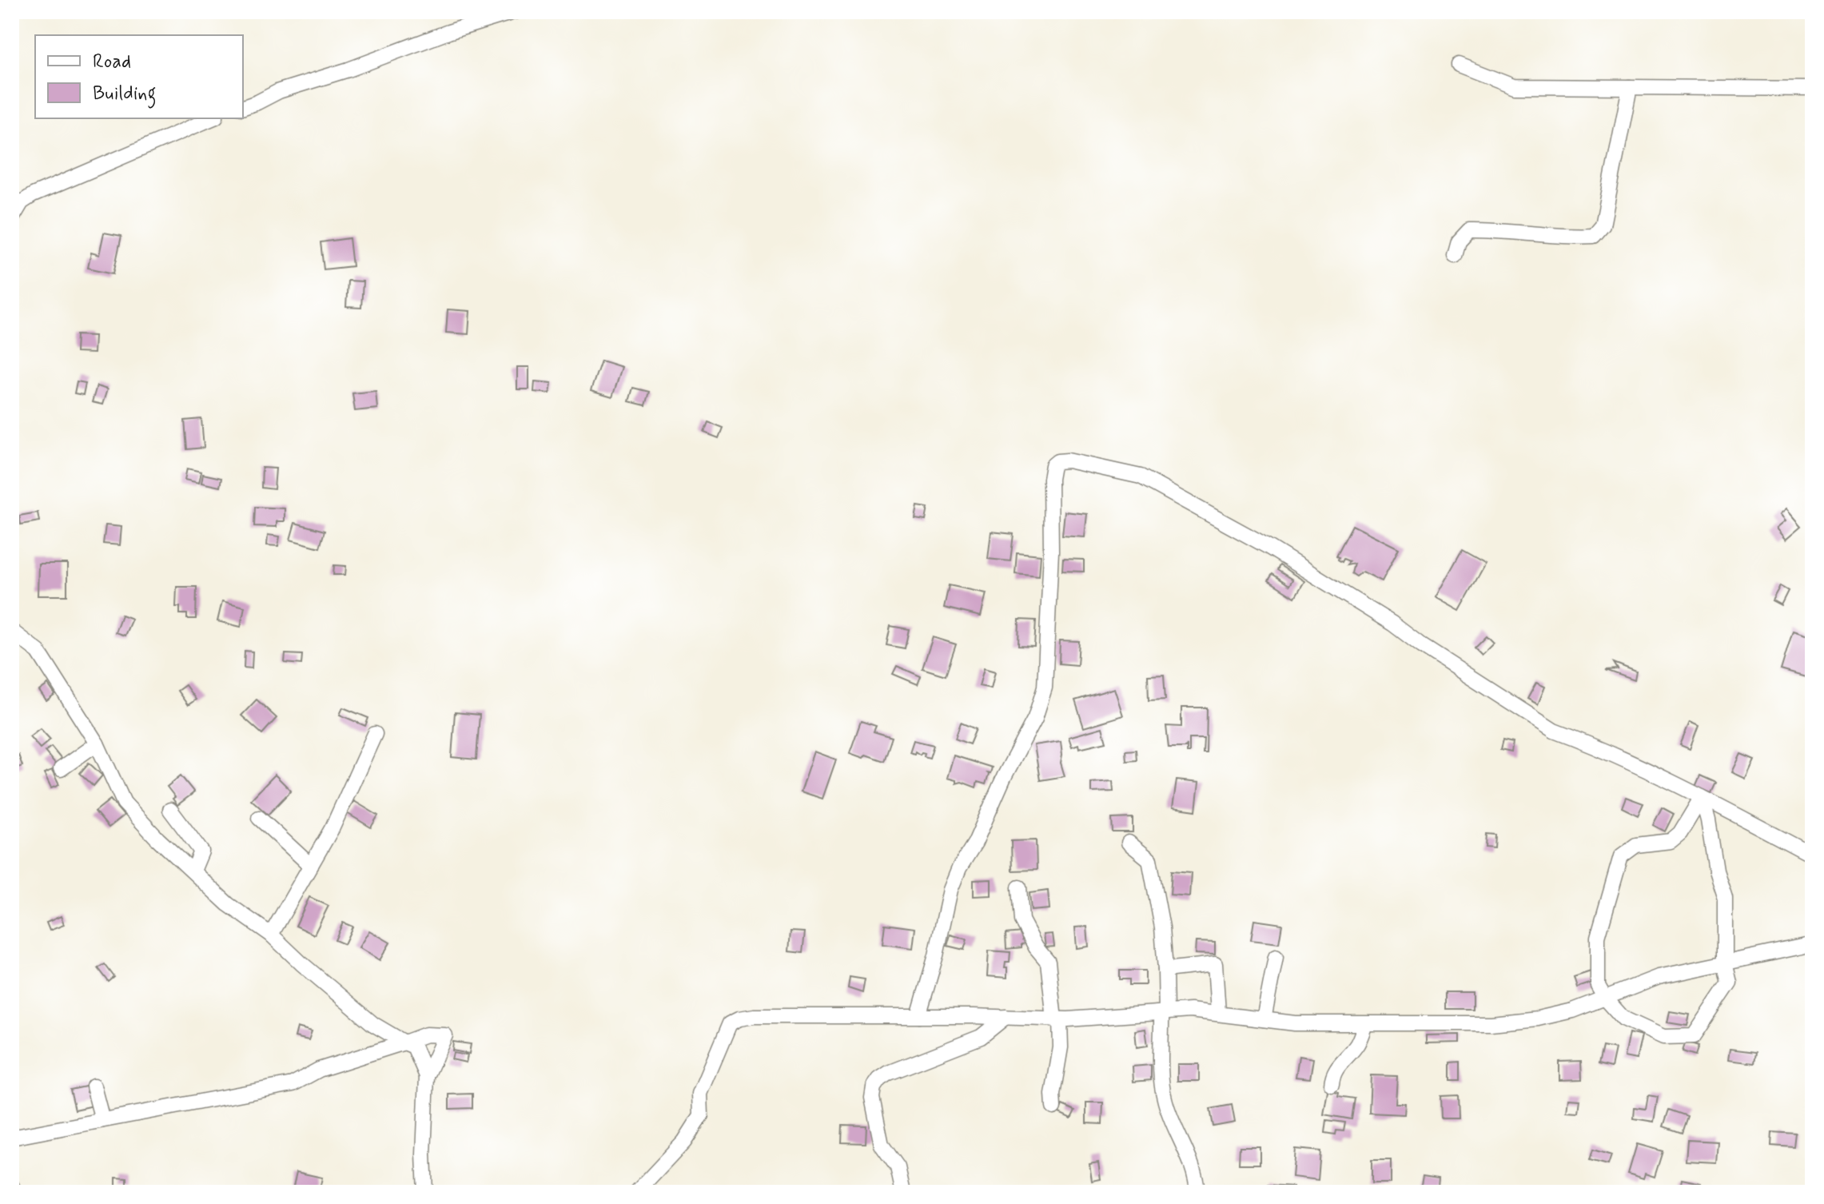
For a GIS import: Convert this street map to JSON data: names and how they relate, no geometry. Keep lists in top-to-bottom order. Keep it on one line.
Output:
{"legend":["Road","Building"]}
